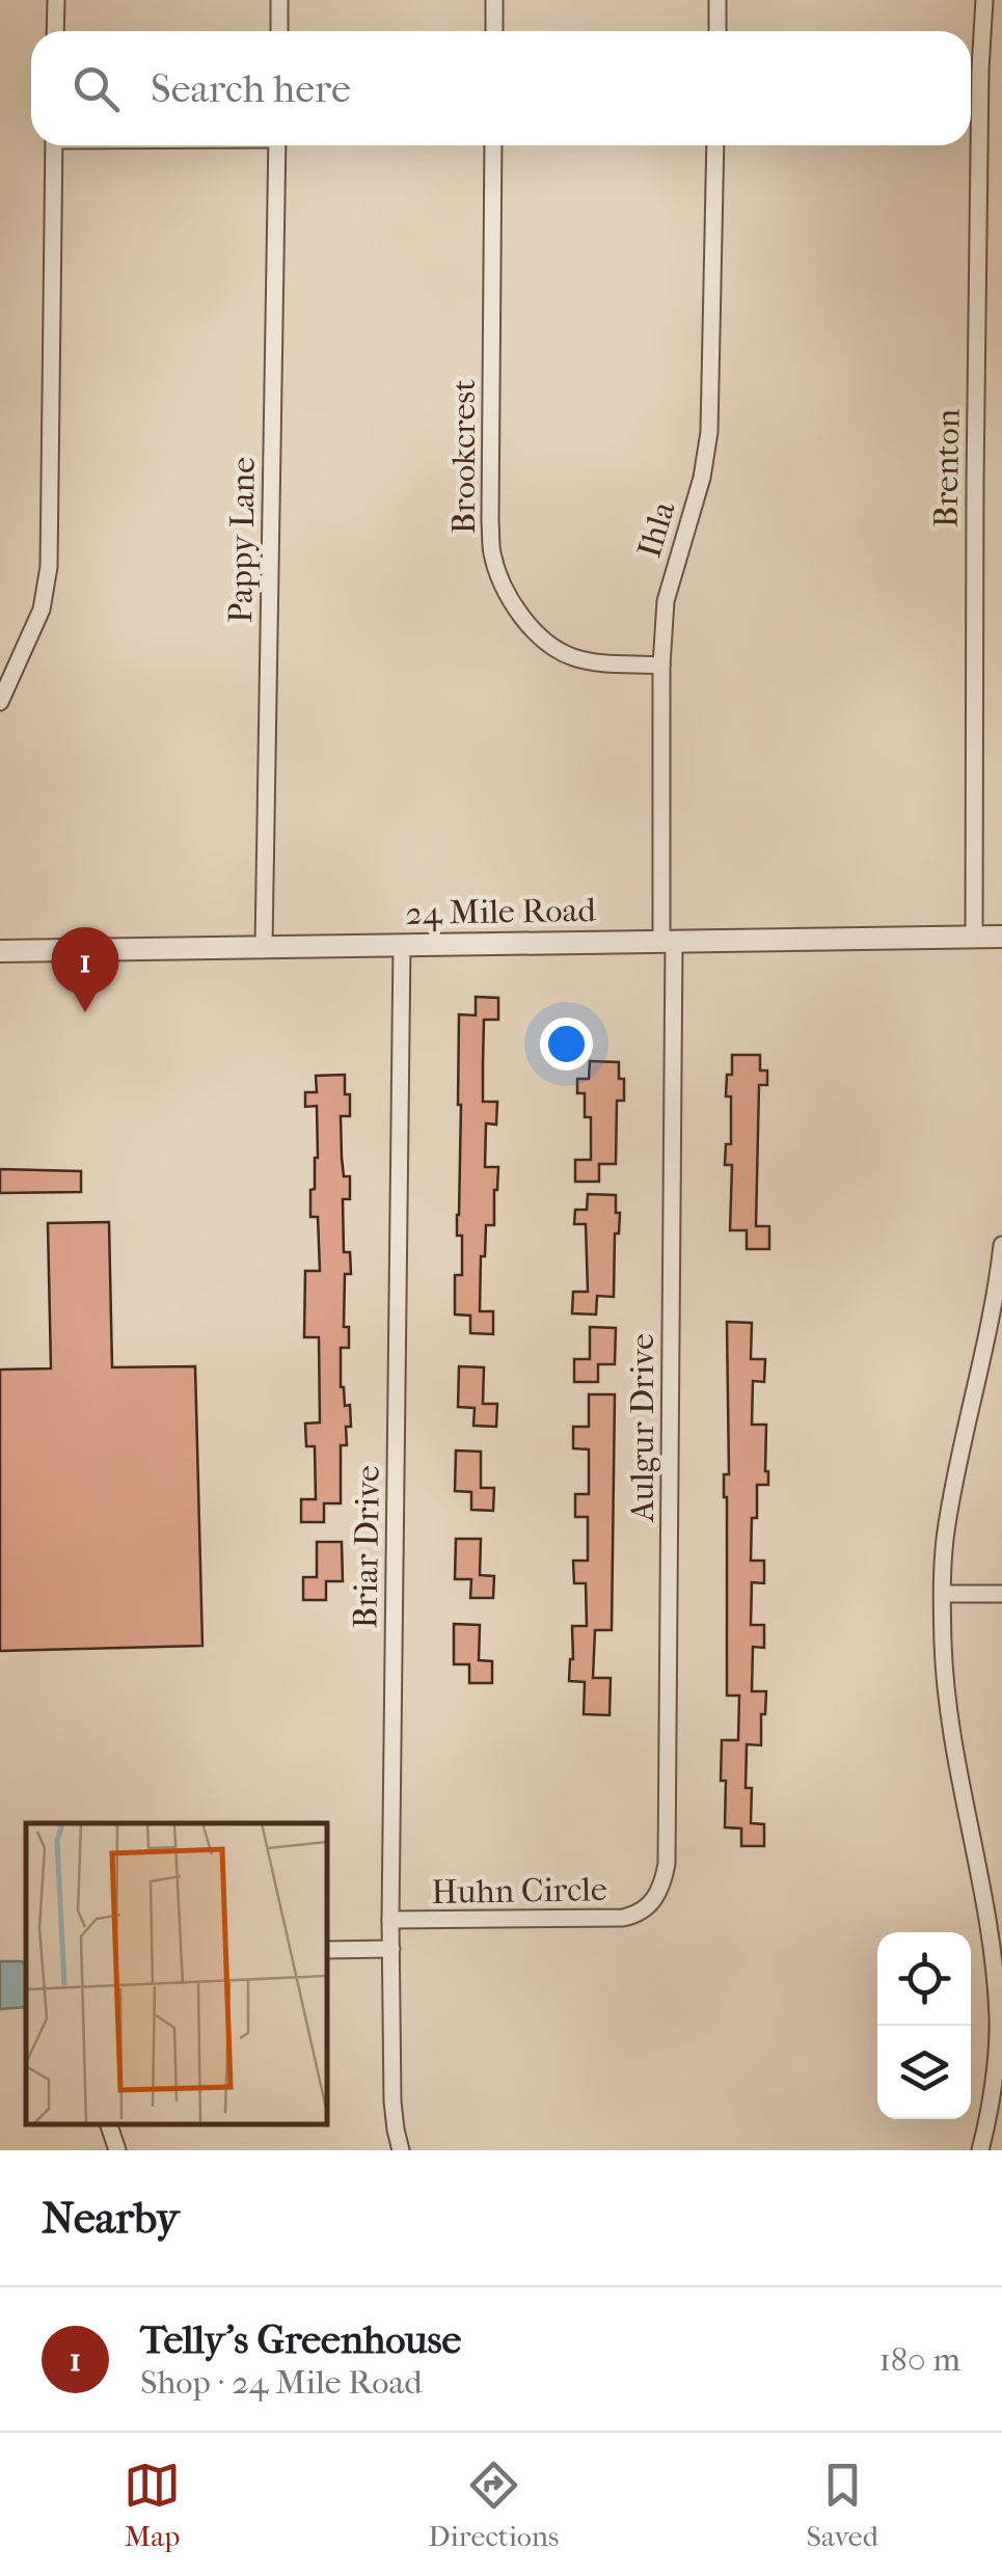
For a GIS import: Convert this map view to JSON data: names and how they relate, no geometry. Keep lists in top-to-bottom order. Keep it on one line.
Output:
{"streets":{"street":["Brookcrest","Brenton","Ihla","Pappy Lane","24 Mile Road","Aulgur Drive","Briar Drive","Huhn Circle"]},"crossings":[["Brookcrest","Ihla"],["Brenton","24 Mile Road"],["Ihla","24 Mile Road"],["Ihla","Aulgur Drive"],["Pappy Lane","24 Mile Road"],["24 Mile Road","Aulgur Drive"],["24 Mile Road","Briar Drive"],["Aulgur Drive","Huhn Circle"],["Briar Drive","Huhn Circle"]],"page":{"search":"Search here","pins":"1","heading":"Nearby","list":[{"mark":"1","name":"Telly's Greenhouse","note":"Shop · 24 Mile Road","value":"180 m"}],"nav":["Map","Directions","Saved"]}}
